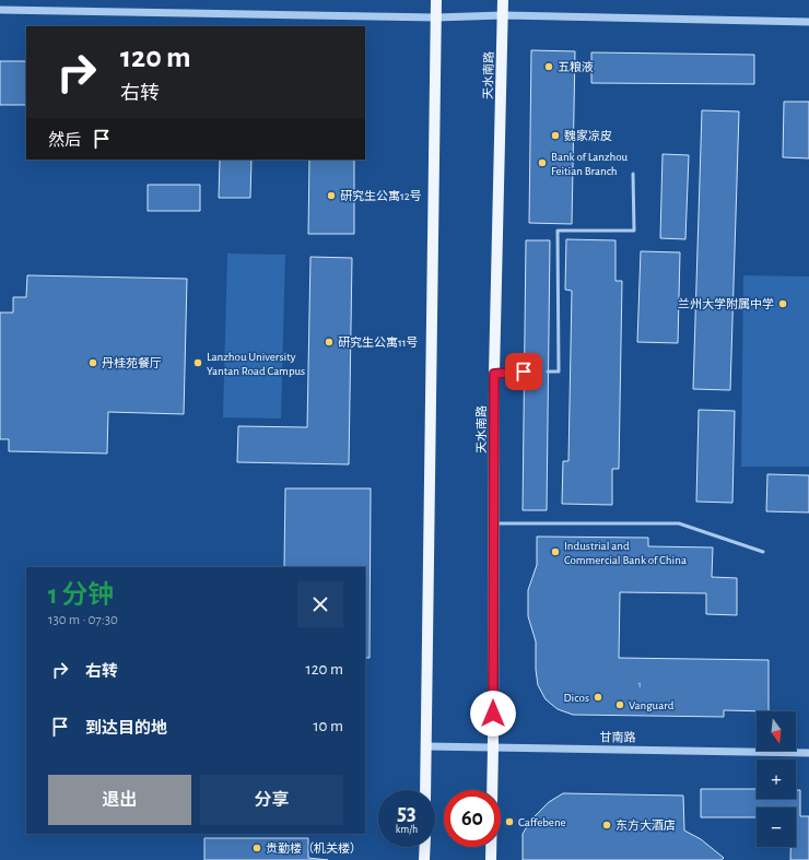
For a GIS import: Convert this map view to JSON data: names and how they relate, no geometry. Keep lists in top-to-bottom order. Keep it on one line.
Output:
{"streets":{"main road":["天水南路"],"street":["甘南路"]},"crossings":[["天水南路","甘南路"]],"places":["五粮液","魏家凉皮","Bank of Lanzhou Feitian Branch","研究生公寓12号","兰州大学附属中学","研究生公寓11号","丹桂苑餐厅","Lanzhou University Yantan Road Campus","Industrial and Commercial Bank of China","Dicos","Vanguard","Caffebene","东方大酒店","贵勤楼（机关楼）"],"house_numbers":["1"],"north":"bottom","page":{"turn":["120 m","右转"],"then":"然后","heading":["1 分钟","130 m · 07:30"],"list":[{"name":"右转","value":"120 m"},{"name":"到达目的地","value":"10 m"}],"map_buttons":["+","−"],"buttons":["退出","分享"],"speed":"53 km/h","limit":"60"}}
